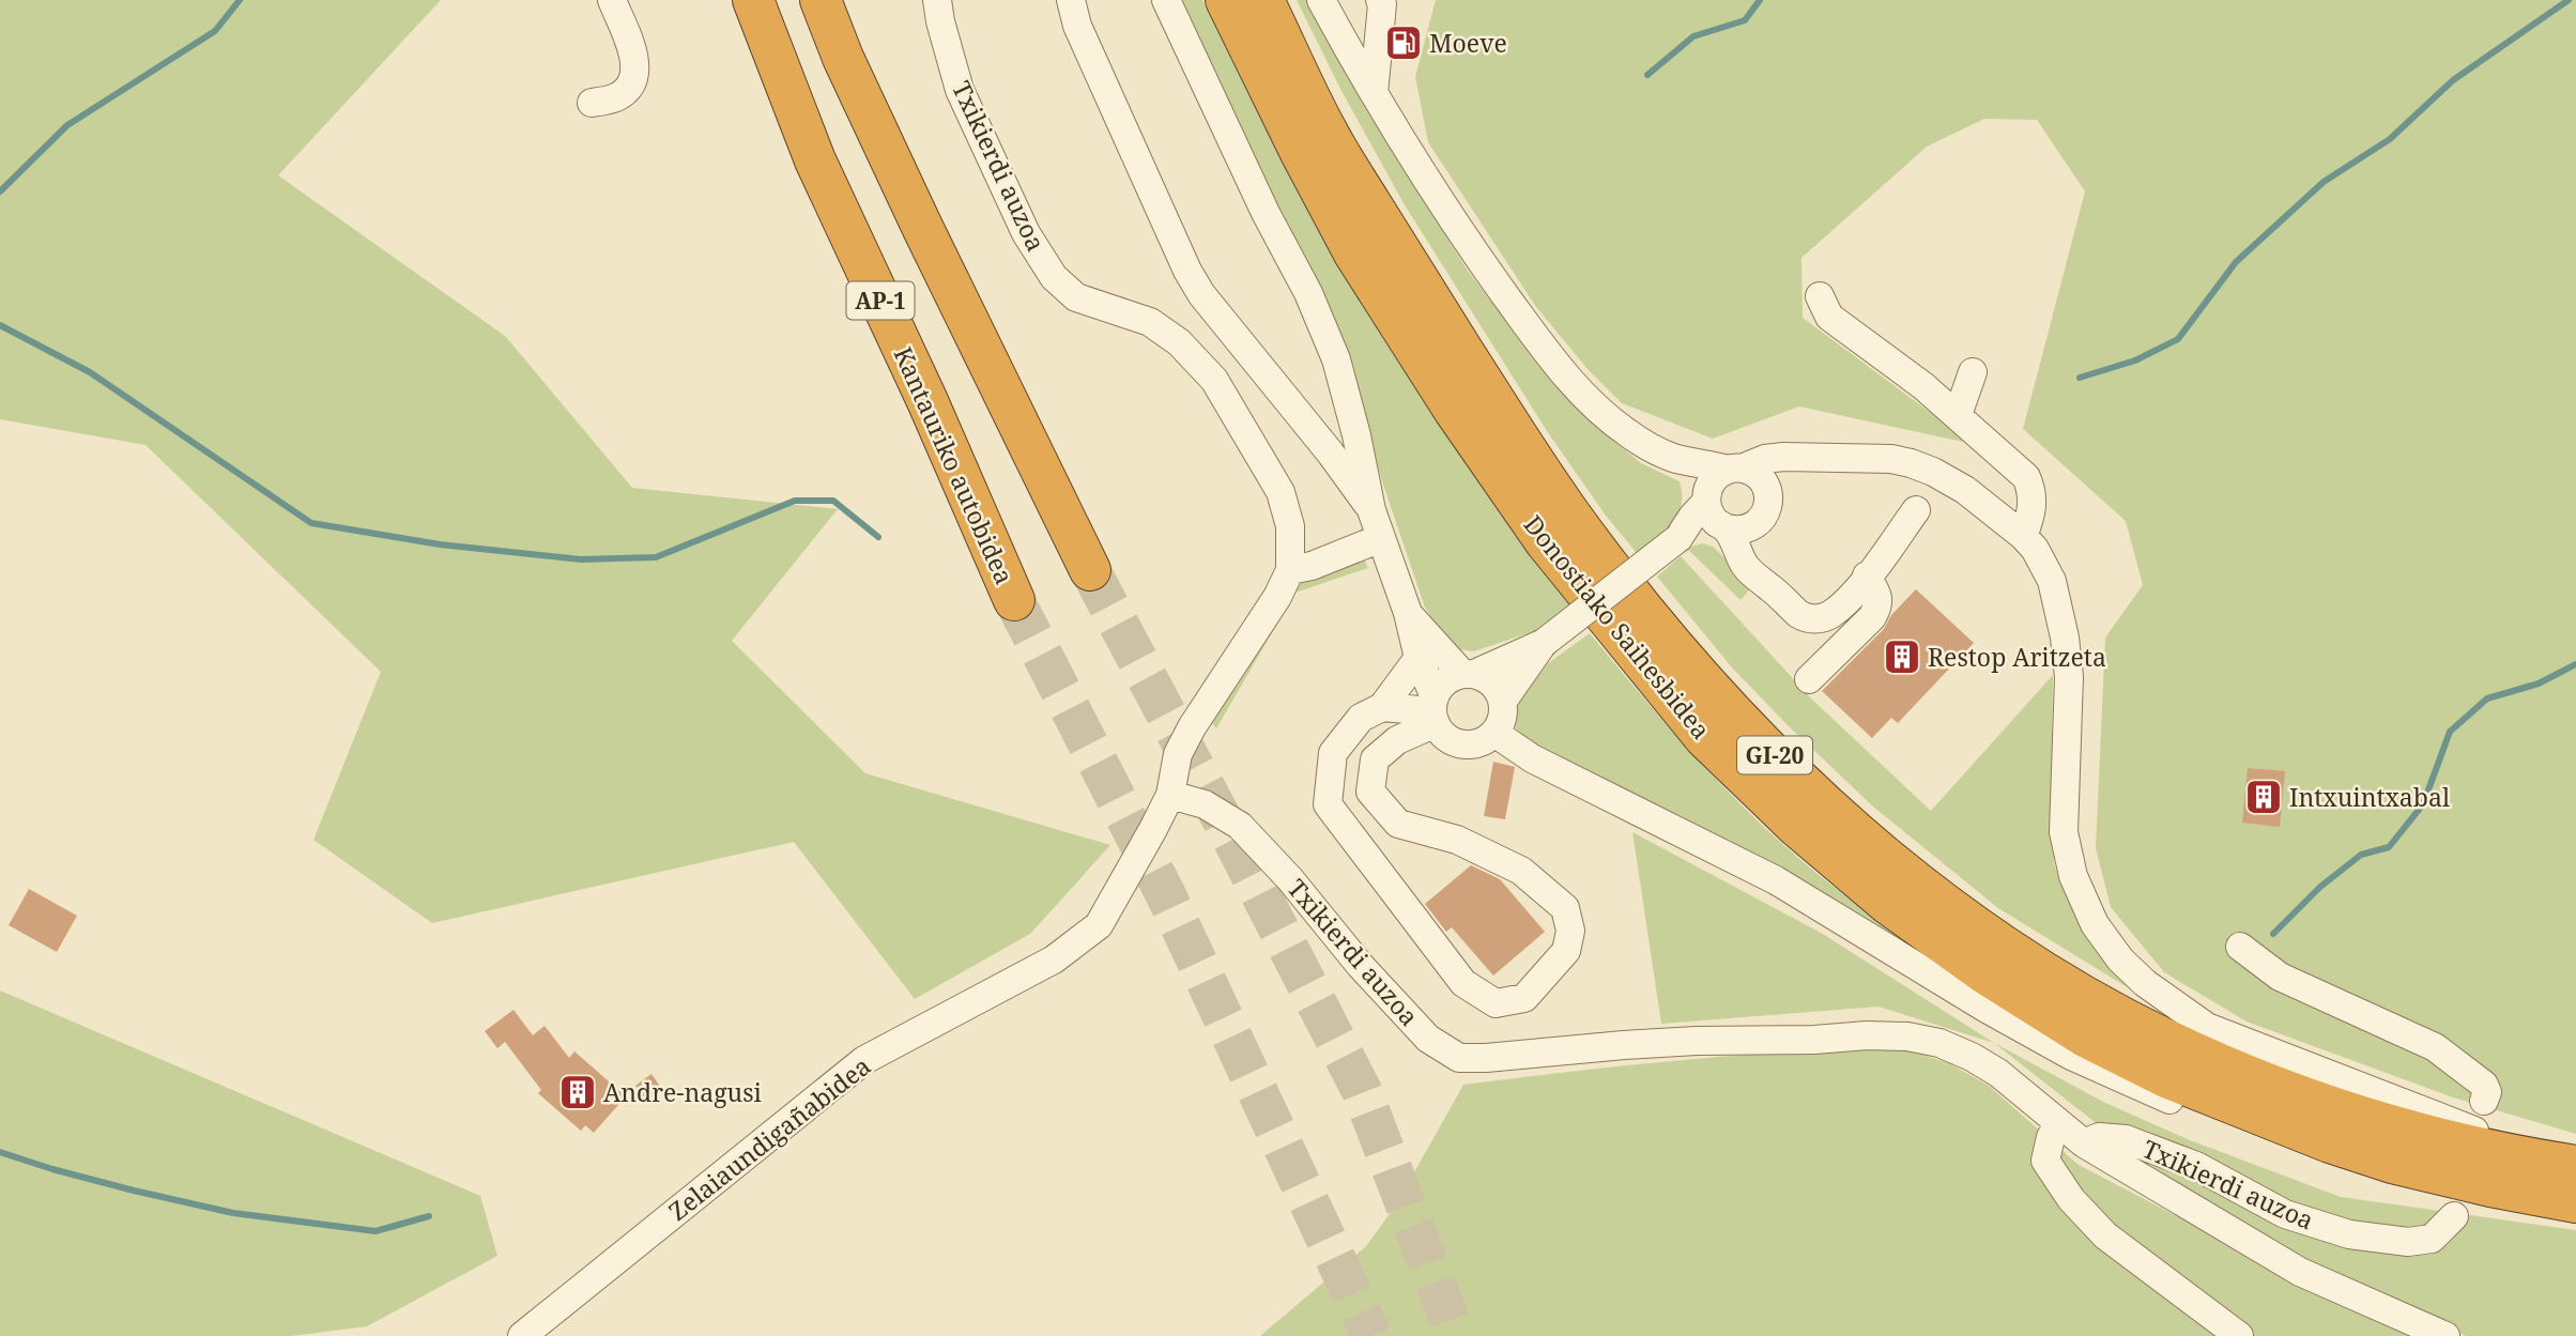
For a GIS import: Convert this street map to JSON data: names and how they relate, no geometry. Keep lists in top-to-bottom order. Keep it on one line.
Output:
{"streets":{"highway":["AP-1","Kantauriko autobidea","Donostiako Saihesbidea","GI-20"],"street":["Txikierdi auzoa","Zelaiaundigañabidea"]},"crossings":[["Txikierdi auzoa","Zelaiaundigañabidea"]],"places":{"fuel station":["Moeve"],"building":["Restop Aritzeta","Intxuintxabal","Andre-nagusi"]}}
